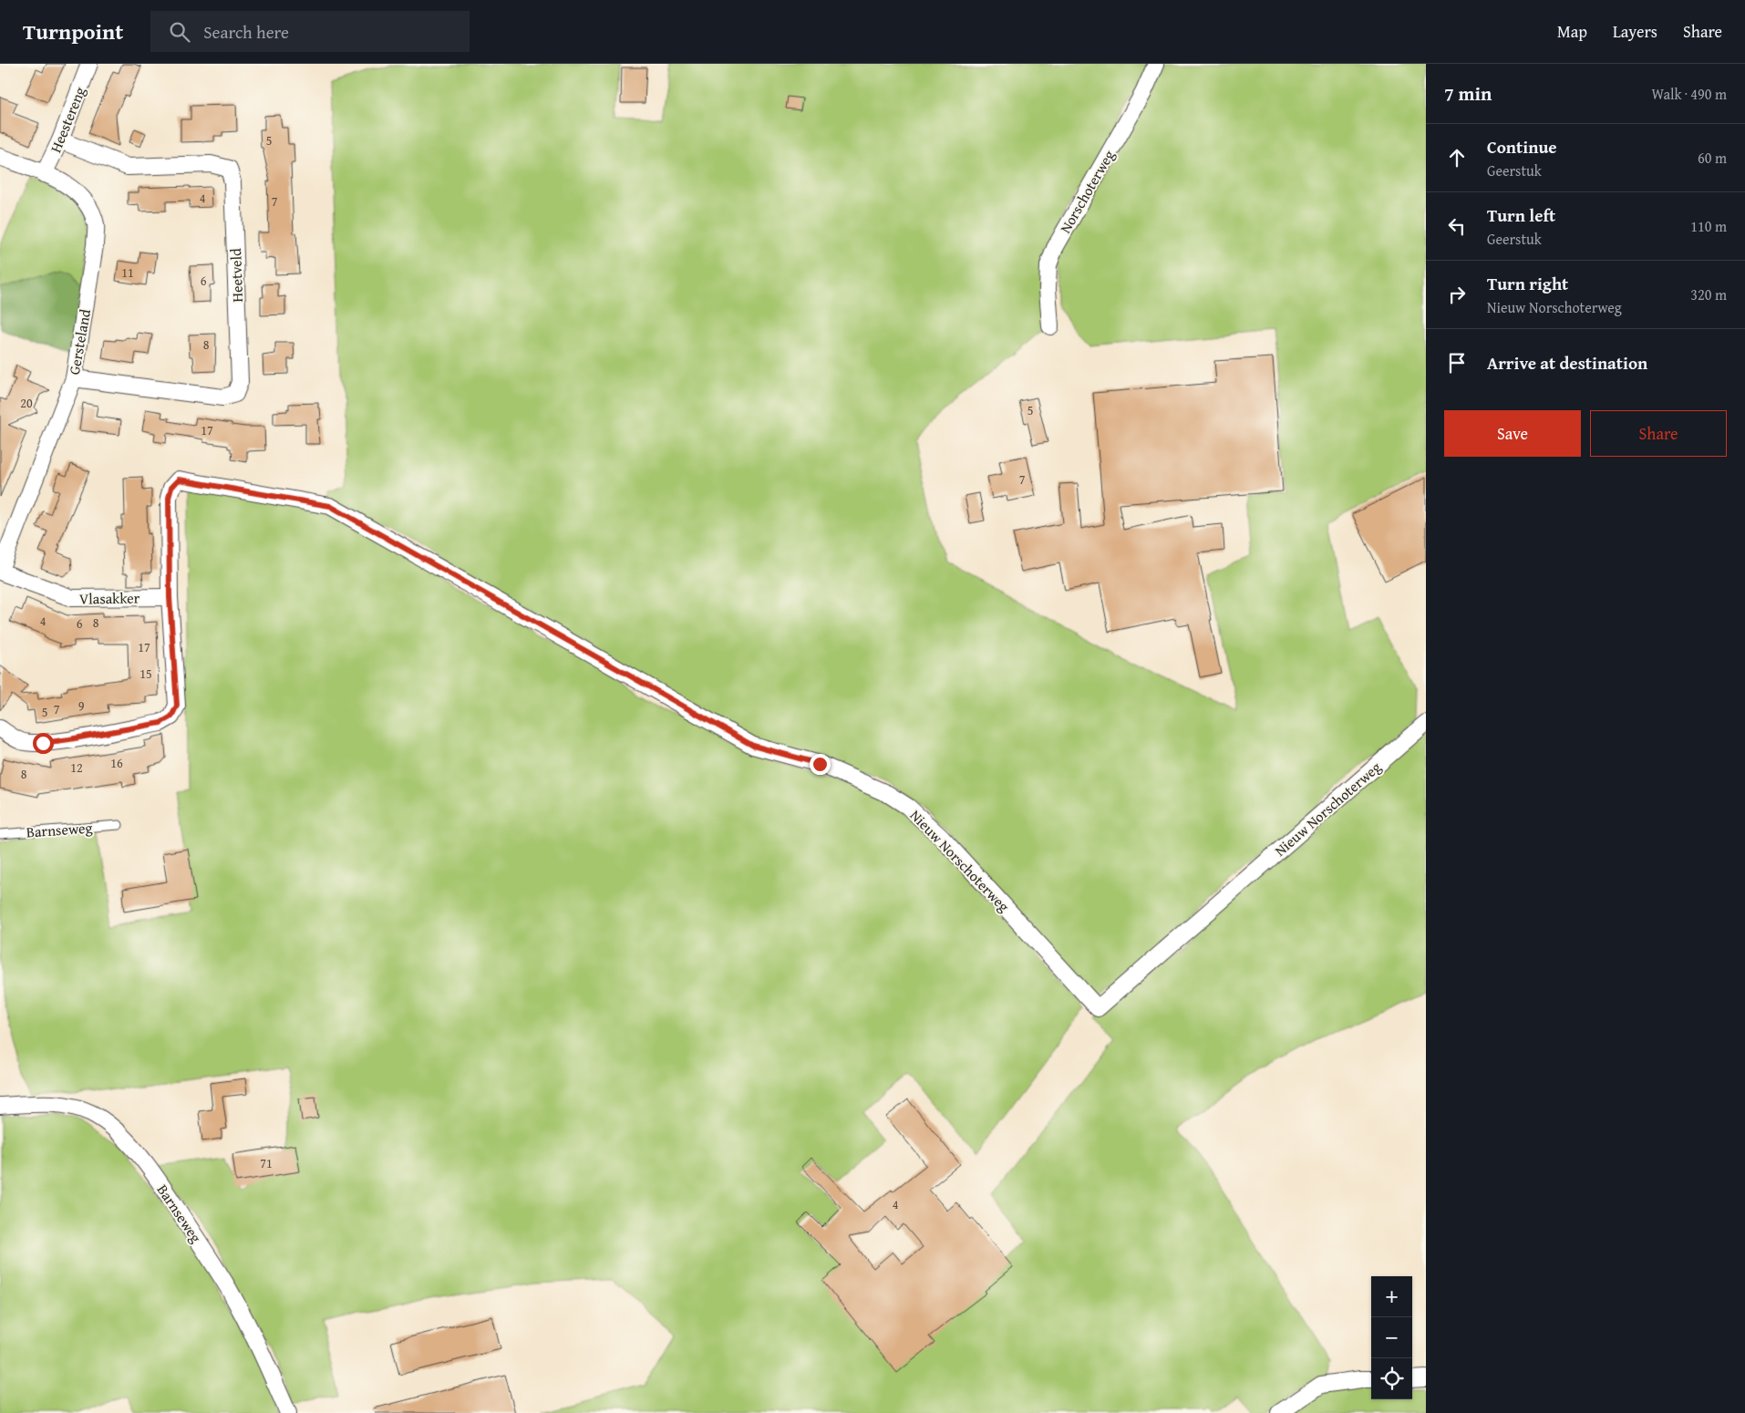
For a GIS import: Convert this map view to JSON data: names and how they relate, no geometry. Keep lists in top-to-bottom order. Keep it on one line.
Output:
{"streets":{"street":["Heestereng","Norschoterweg","Heetveld","Gersteland","Vlasakker","Nieuw Norschoterweg","Barnseweg"]},"crossings":[["Heestereng","Heetveld"],["Heestereng","Gersteland"],["Heetveld","Gersteland"],["Gersteland","Vlasakker"],["Vlasakker","Nieuw Norschoterweg"]],"house_numbers":["5","4","7","11","6","8","20","5","17","7","4","8","6","17","15","9","7","5","16","12","8","71","4"],"page":{"header":"Turnpoint","search":"Search here","nav":["Map","Layers","Share"],"heading":["7 min","Walk · 490 m"],"list":[["Continue","Geerstuk","60 m"],["Turn left","Geerstuk","110 m"],["Turn right","Nieuw Norschoterweg","320 m"],"Arrive at destination"],"buttons":["Save","Share"],"map_buttons":["+","−"]}}
